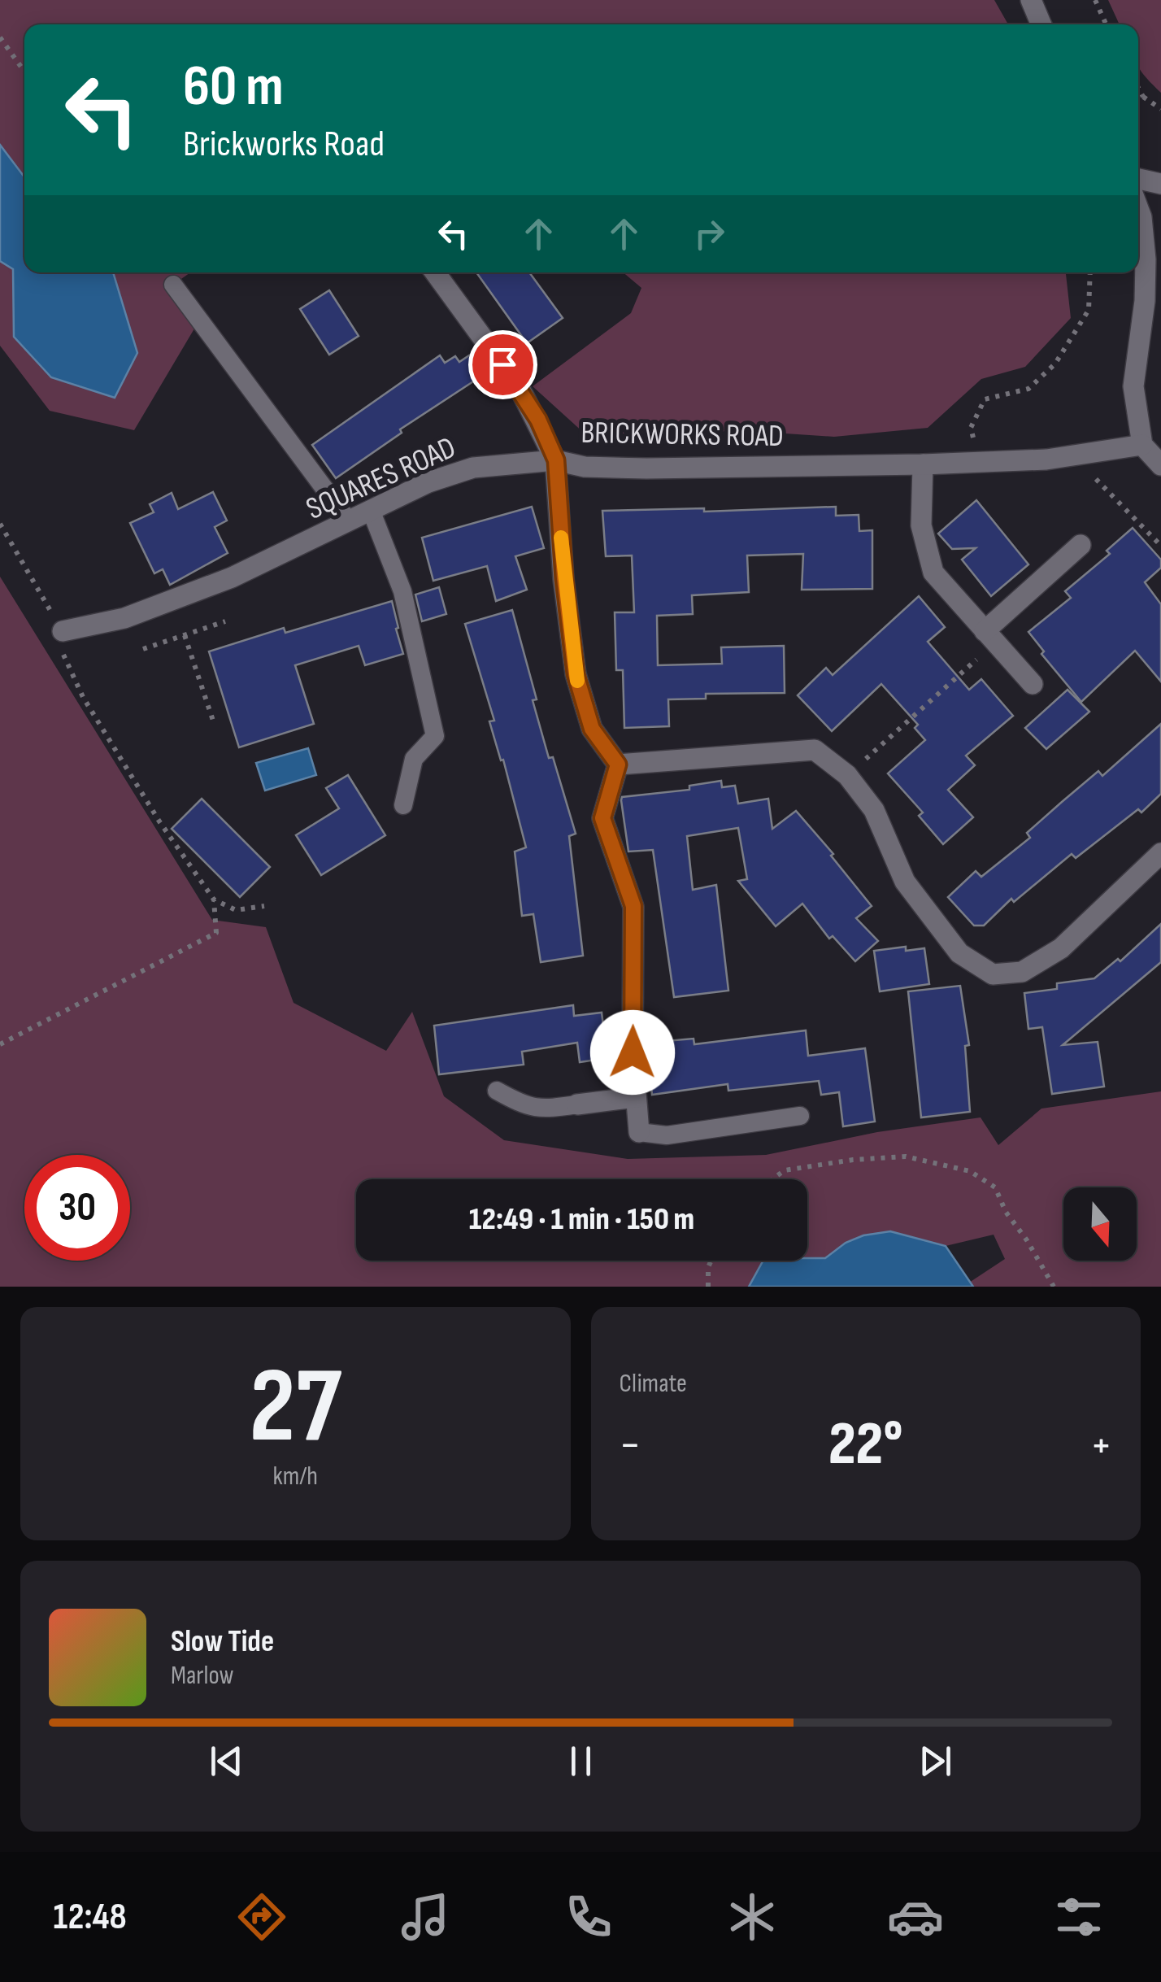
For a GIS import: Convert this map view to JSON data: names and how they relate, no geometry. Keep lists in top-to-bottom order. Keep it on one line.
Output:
{"streets":{"street":["BRICKWORKS ROAD","SQUARES ROAD"]},"crossings":[["BRICKWORKS ROAD","SQUARES ROAD"]],"north":"bottom","page":{"turn":["60 m","Brickworks Road"],"limit":"30","trip":"12:49 · 1 min · 150 m","tile":[["27","km/h"],"Climate"],"heat":["−","22°","+"],"song":["Slow Tide","Marlow"],"tabs":"12:48"}}
